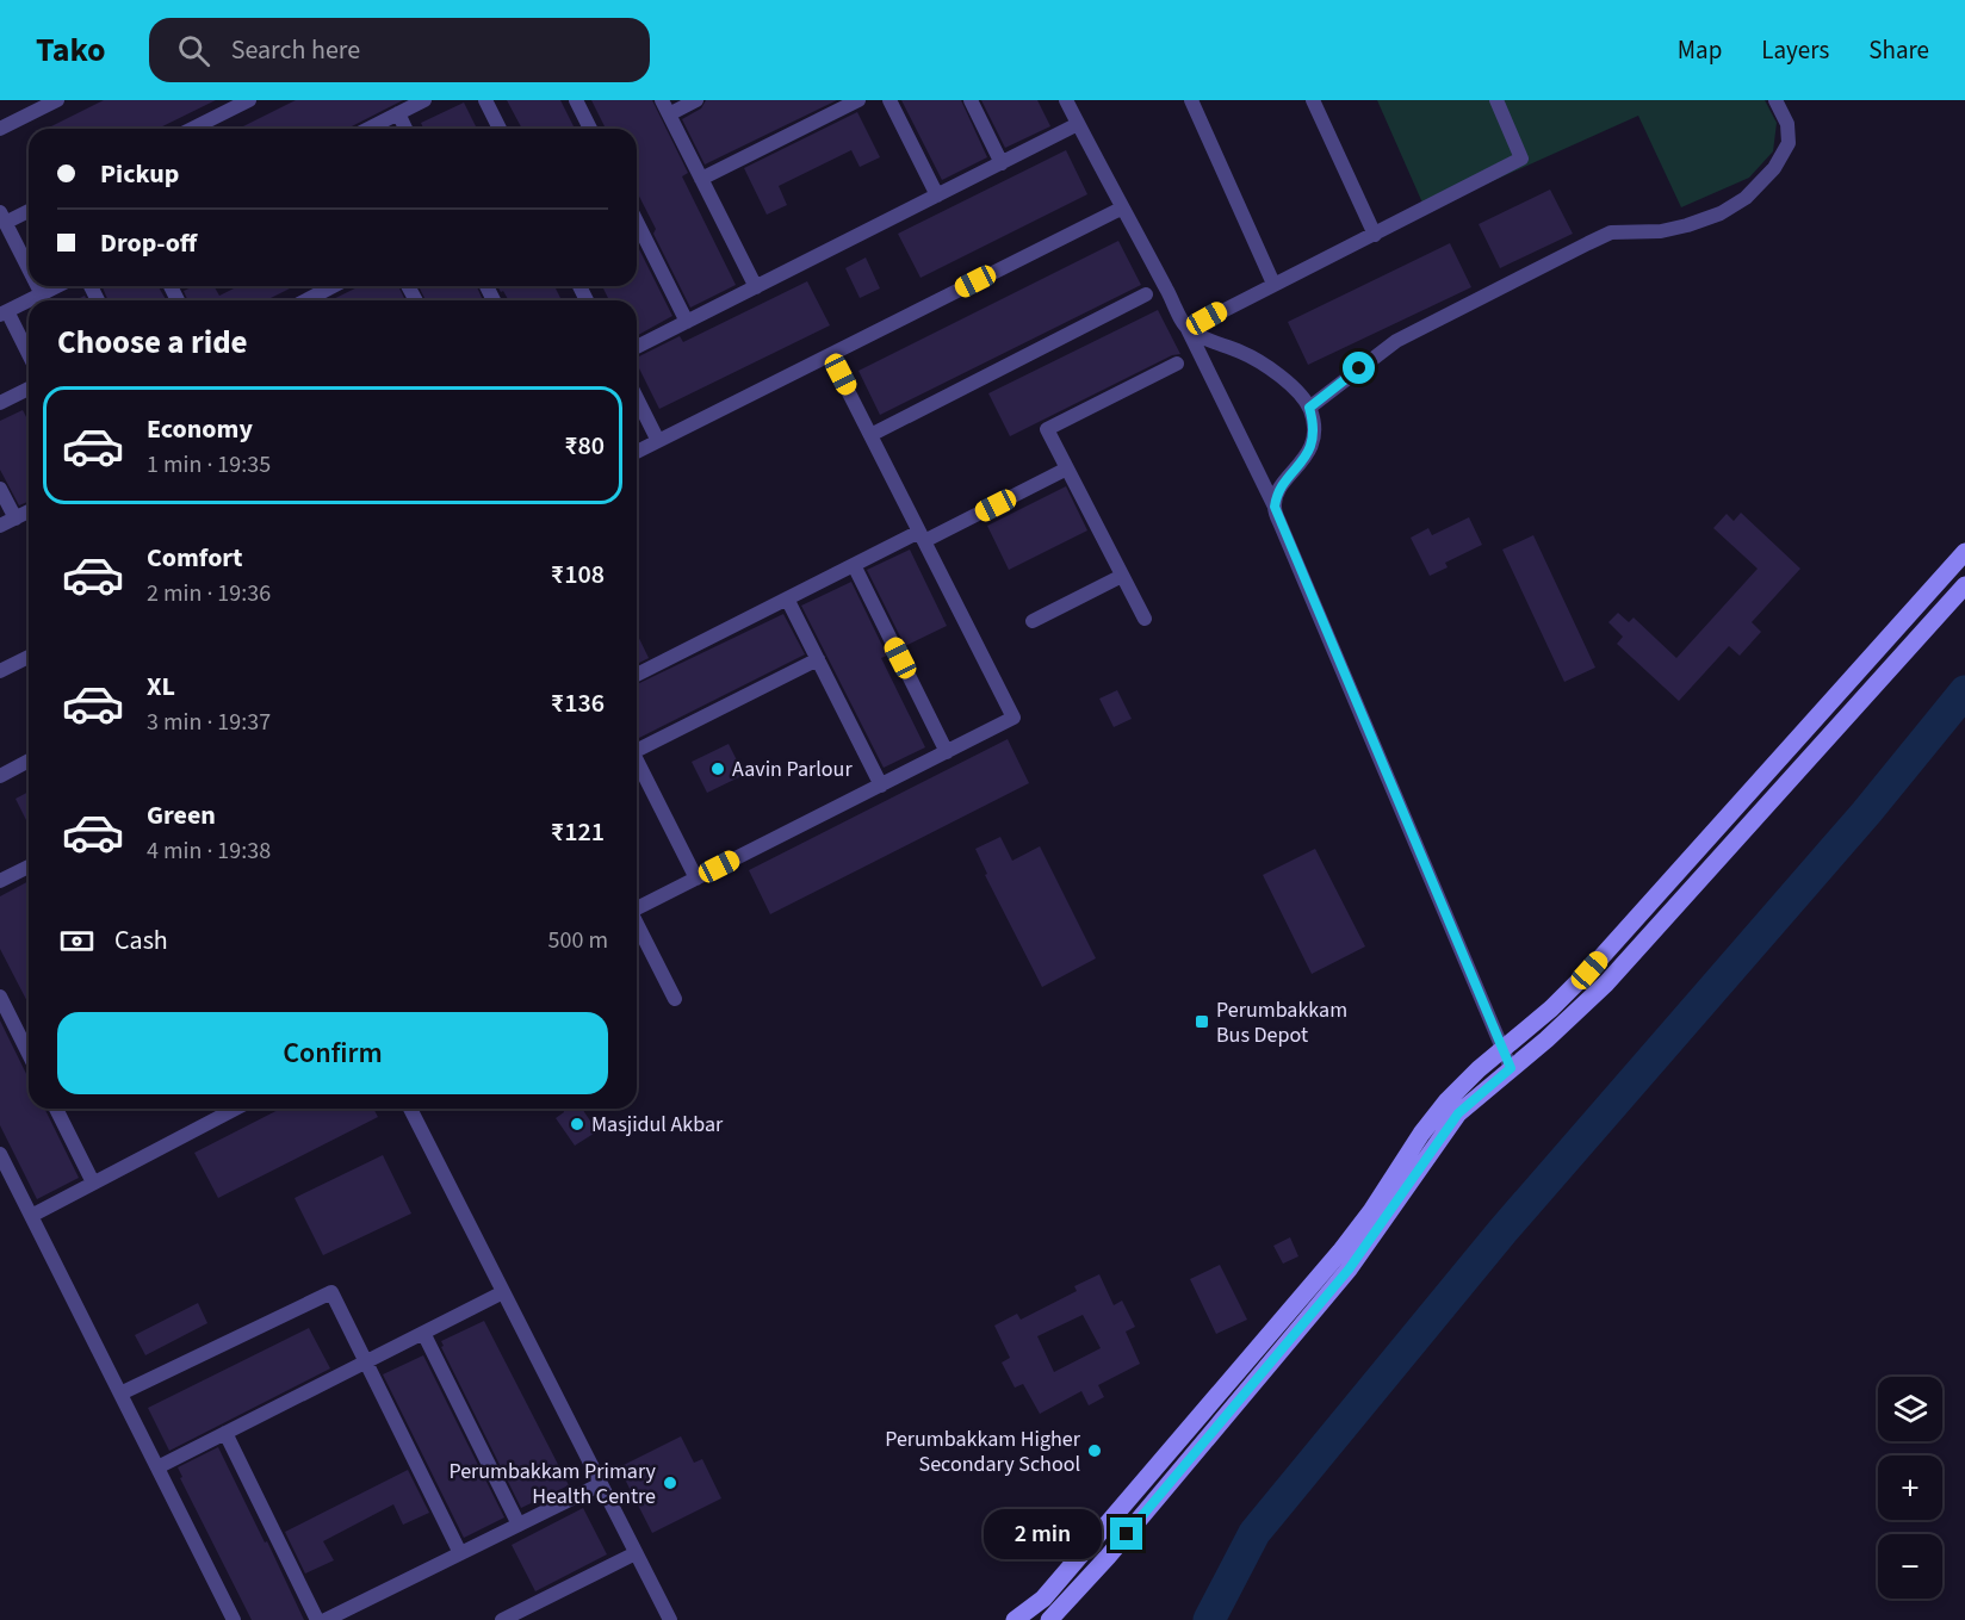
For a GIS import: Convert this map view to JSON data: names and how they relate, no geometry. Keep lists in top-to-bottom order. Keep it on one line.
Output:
{"places":{"other":["Aavin Parlour","Masjidul Akbar","Perumbakkam Higher Secondary School","Perumbakkam Primary Health Centre"],"transit":["Perumbakkam Bus Depot"]},"page":{"header":"Tako","search":"Search here","nav":["Map","Layers","Share"],"banner":["Pickup","Drop-off"],"heading":"Choose a ride","list":[{"name":"Economy","note":"1 min · 19:35","value":"₹80"},{"name":"Comfort","note":"2 min · 19:36","value":"₹108"},{"name":"XL","note":"3 min · 19:37","value":"₹136"},{"name":"Green","note":"4 min · 19:38","value":"₹121"}],"pay":["Cash","500 m"],"buttons":"Confirm","map_buttons":["+","−"],"bubble":"2 min"}}
